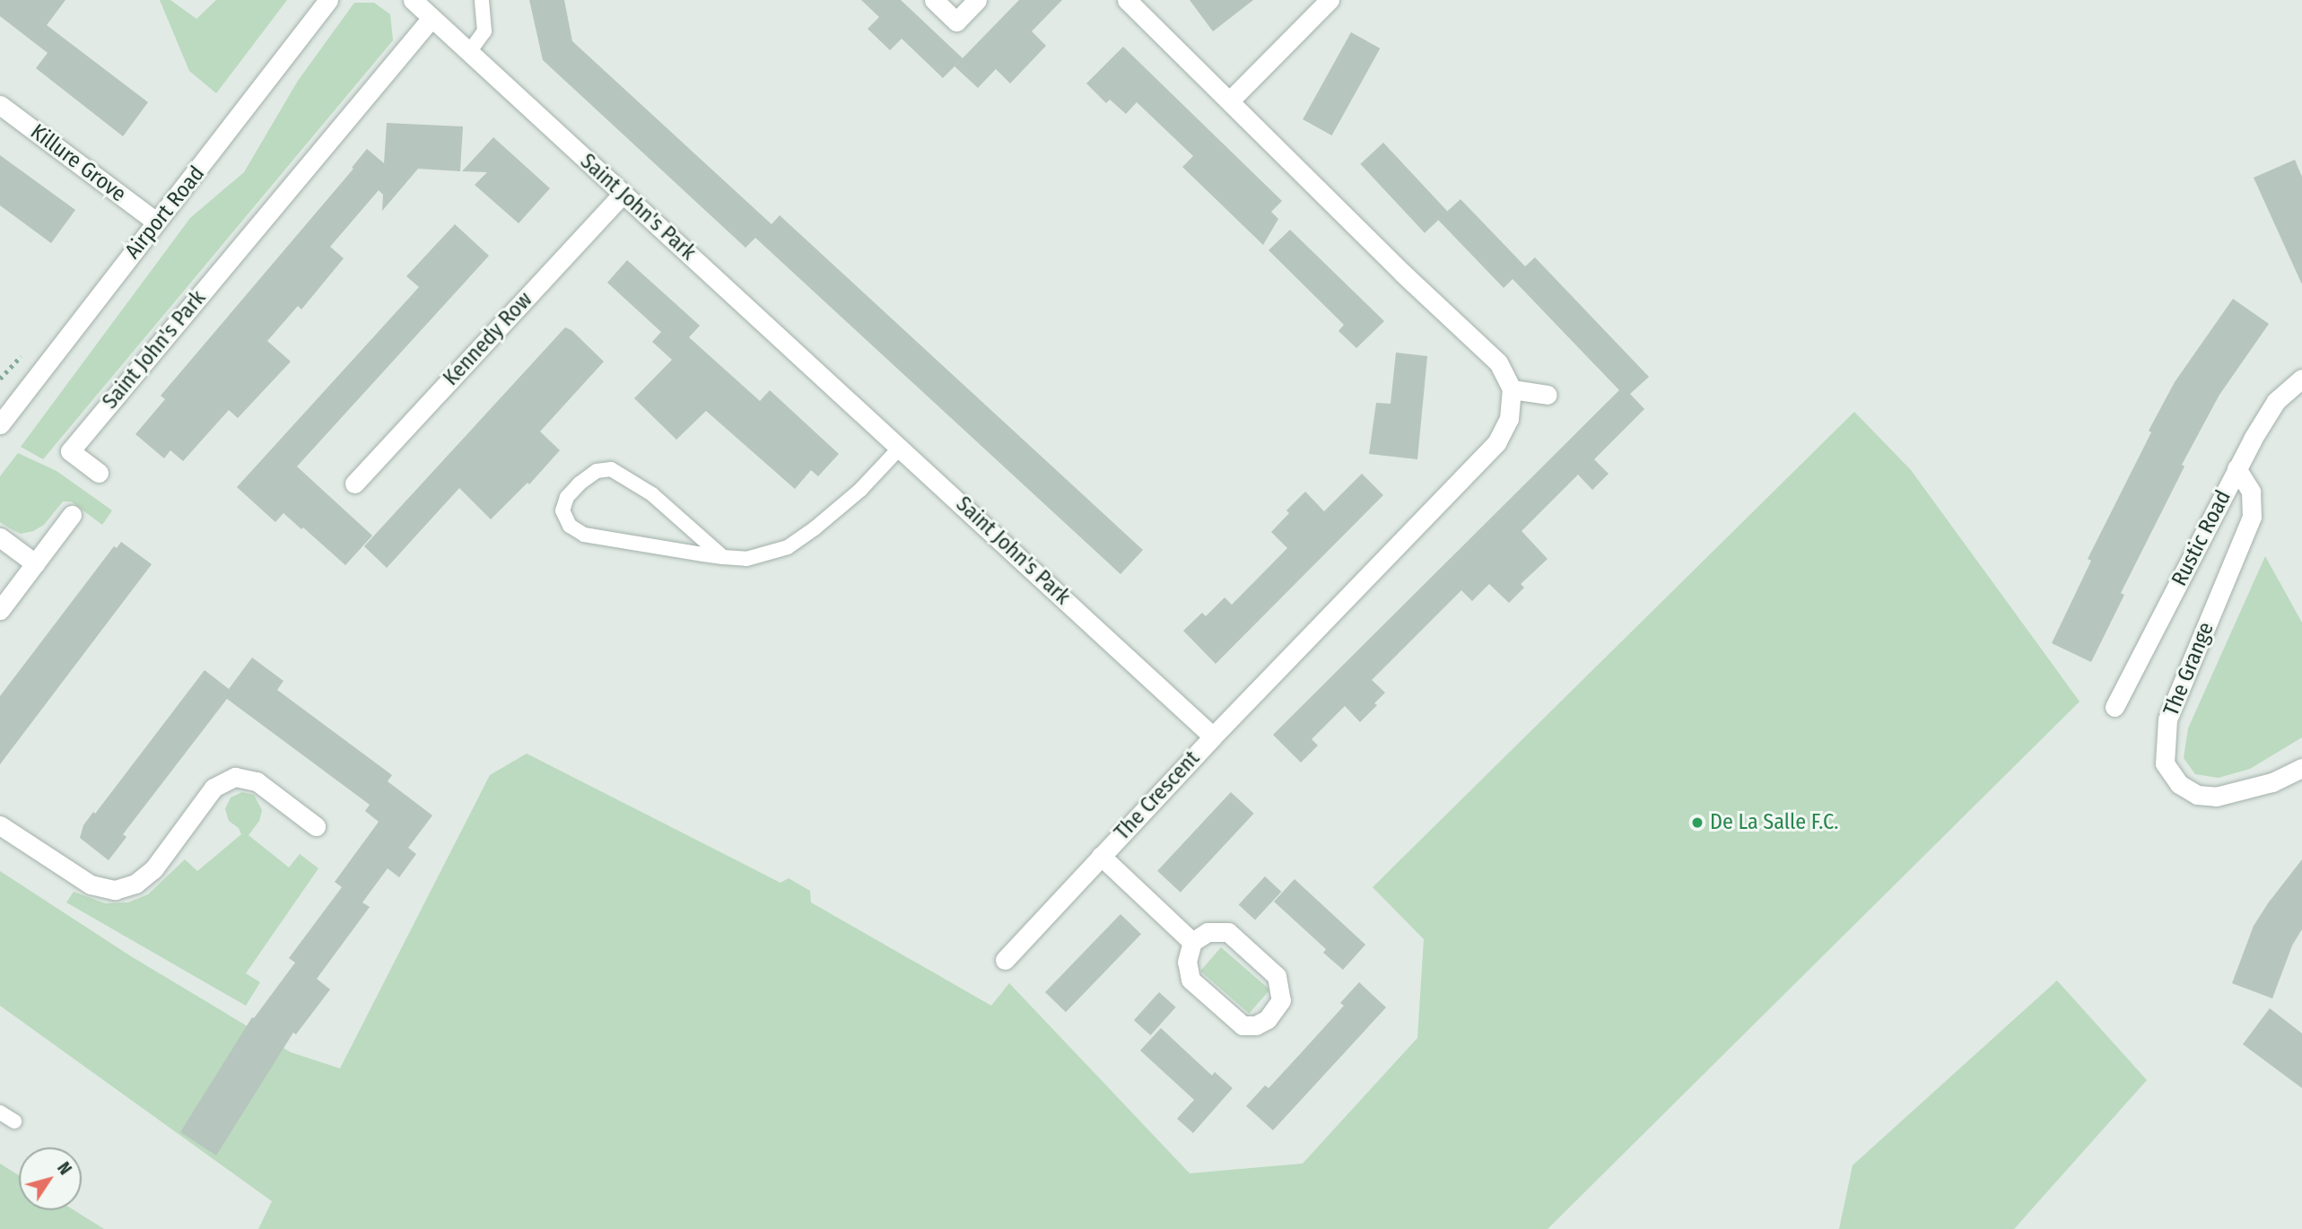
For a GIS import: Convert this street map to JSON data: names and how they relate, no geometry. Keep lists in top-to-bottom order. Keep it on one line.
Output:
{"streets":{"street":["Killure Grove","Saint John's Park","Airport Road","Kennedy Row","Rustic Road","The Grange","The Crescent"]},"crossings":[["Killure Grove","Airport Road"],["Saint John's Park","Kennedy Row"],["Saint John's Park","The Crescent"],["Rustic Road","The Grange"]],"places":["De La Salle F.C."],"north":"top right"}
